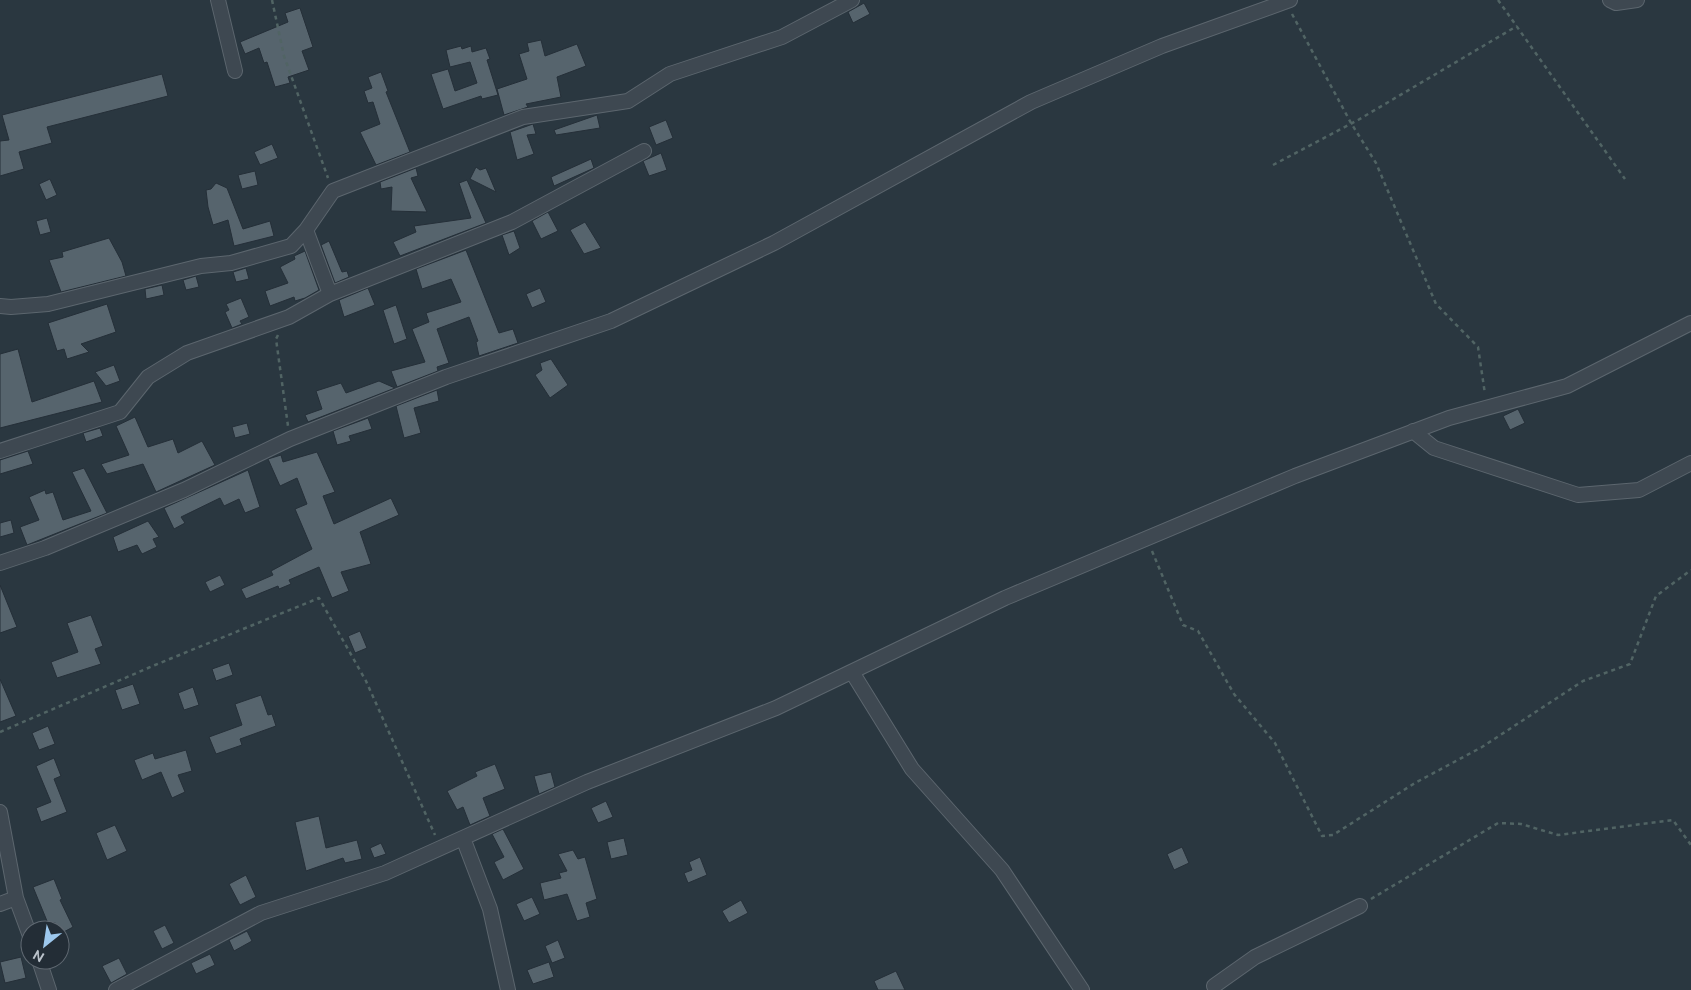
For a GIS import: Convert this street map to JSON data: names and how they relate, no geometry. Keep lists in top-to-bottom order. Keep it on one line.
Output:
{"north":"bottom left"}
